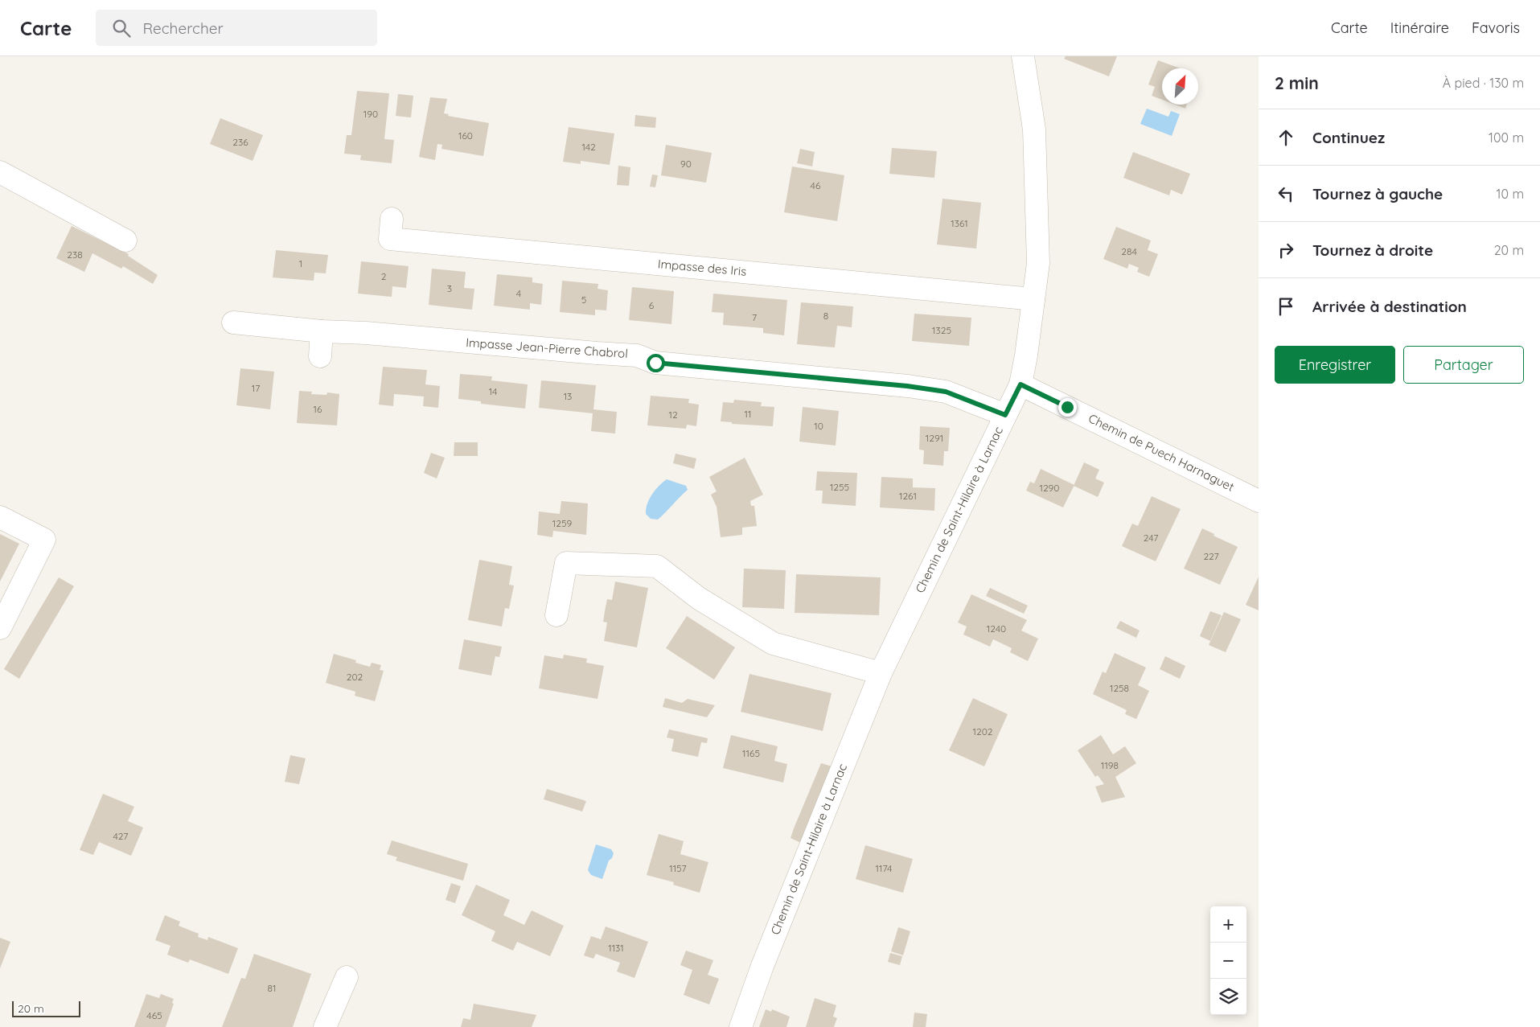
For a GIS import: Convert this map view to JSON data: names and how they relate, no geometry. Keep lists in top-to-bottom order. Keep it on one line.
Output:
{"streets":{"street":["Impasse des Iris","Impasse Jean-Pierre Chabrol","Chemin de Puech Harnaguet","Chemin de Saint-Hilaire à Larnac"]},"crossings":[["Impasse des Iris","Chemin de Saint-Hilaire à Larnac"],["Impasse Jean-Pierre Chabrol","Chemin de Saint-Hilaire à Larnac"],["Chemin de Puech Harnaguet","Chemin de Saint-Hilaire à Larnac"]],"house_numbers":["190","160","236","142","90","46","1361","284","238","1","2","3","4","5","6","8","7","1325","17","14","13","16","11","12","10","1291","1255","1290","1261","1259","247","227","1240","202","1258","1202","1165","1198","427","1157","1174","1131","81","465"],"scale_bar":"20 m","north":"top right","page":{"header":"Carte","search":"Rechercher","nav":["Carte","Itinéraire","Favoris"],"heading":["2 min","À pied · 130 m"],"list":[["Continuez","100 m"],["Tournez à gauche","10 m"],["Tournez à droite","20 m"],"Arrivée à destination"],"buttons":["Enregistrer","Partager"],"map_buttons":["+","−"],"scale":"20 m"}}
